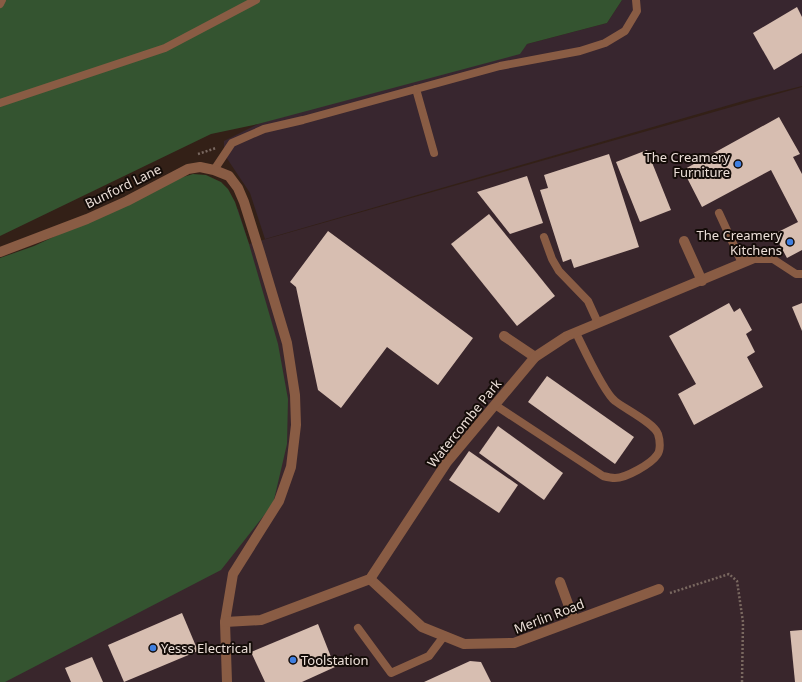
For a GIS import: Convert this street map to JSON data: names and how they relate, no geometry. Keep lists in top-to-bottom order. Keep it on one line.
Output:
{"streets":{"street":["Bunford Lane","Watercombe Park","Merlin Road"]},"crossings":[["Watercombe Park","Merlin Road"]],"places":["The Creamery Furniture","The Creamery Kitchens","Yesss Electrical","Toolstation"]}
